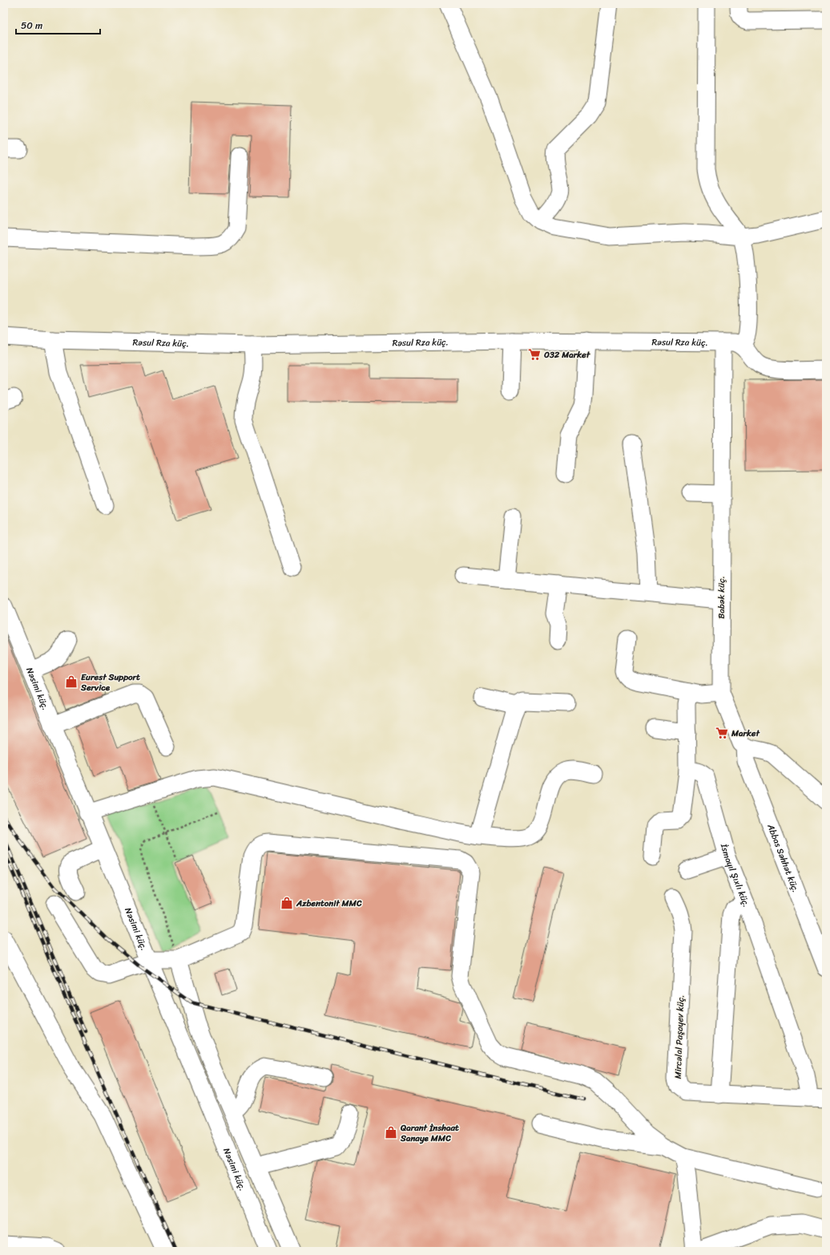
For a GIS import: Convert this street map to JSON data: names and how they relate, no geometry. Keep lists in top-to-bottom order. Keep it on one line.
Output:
{"streets":{"street":["Rəsul Rza küç.","Babək küç.","Nəsimi küç.","Abbas Səhhət küç.","İsmayıl Şıxlı küç.","Mircəlal Paşayev küç."]},"crossings":[["Rəsul Rza küç.","Babək küç."],["Babək küç.","Abbas Səhhət küç."],["İsmayıl Şıxlı küç.","Mircəlal Paşayev küç."]],"places":{"supermarket":["032 Market","Market"],"shop":["Eurest Support Service","Azbentonit MMC","Qarant İnshaat Sanaye MMC"]},"scale_bar":"50 m"}
